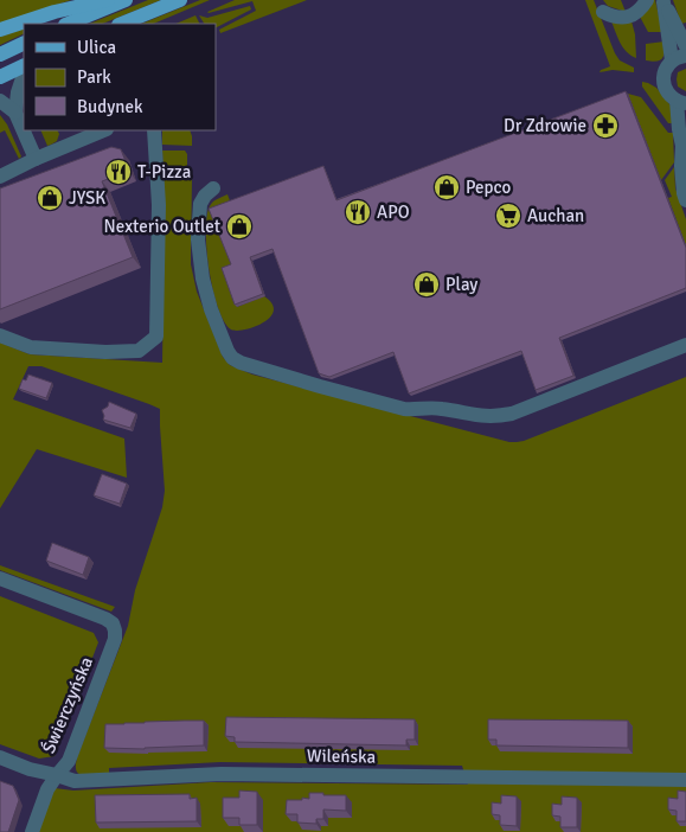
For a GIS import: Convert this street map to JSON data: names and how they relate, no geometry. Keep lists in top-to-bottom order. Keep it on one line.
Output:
{"streets":{"street":["Świerczyńska","Wileńska"]},"crossings":[["Świerczyńska","Wileńska"]],"places":{"pharmacy":["Dr Zdrowie"],"restaurant":["T-Pizza","APO"],"shop":["Pepco","JYSK","Nexterio Outlet","Play"],"supermarket":["Auchan"]},"legend":["Ulica","Park","Budynek"]}
